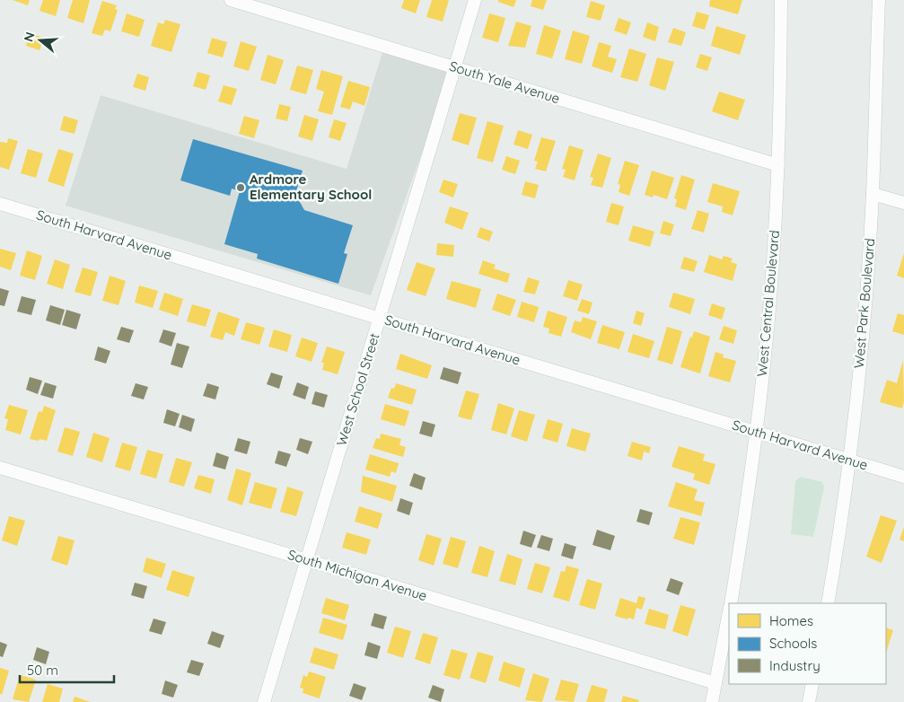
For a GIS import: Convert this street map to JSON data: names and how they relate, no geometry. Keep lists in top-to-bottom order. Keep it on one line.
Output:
{"streets":{"street":["South Yale Avenue","South Harvard Avenue","West Central Boulevard","West Park Boulevard","West School Street","South Michigan Avenue"]},"crossings":[["South Yale Avenue","West Central Boulevard"],["South Yale Avenue","West School Street"],["South Harvard Avenue","West Central Boulevard"],["South Harvard Avenue","West Park Boulevard"],["South Harvard Avenue","West School Street"],["West Central Boulevard","South Michigan Avenue"],["West School Street","South Michigan Avenue"]],"places":["Ardmore Elementary School"],"legend":["Homes","Schools","Industry"],"scale_bar":"50 m","north":"left"}
